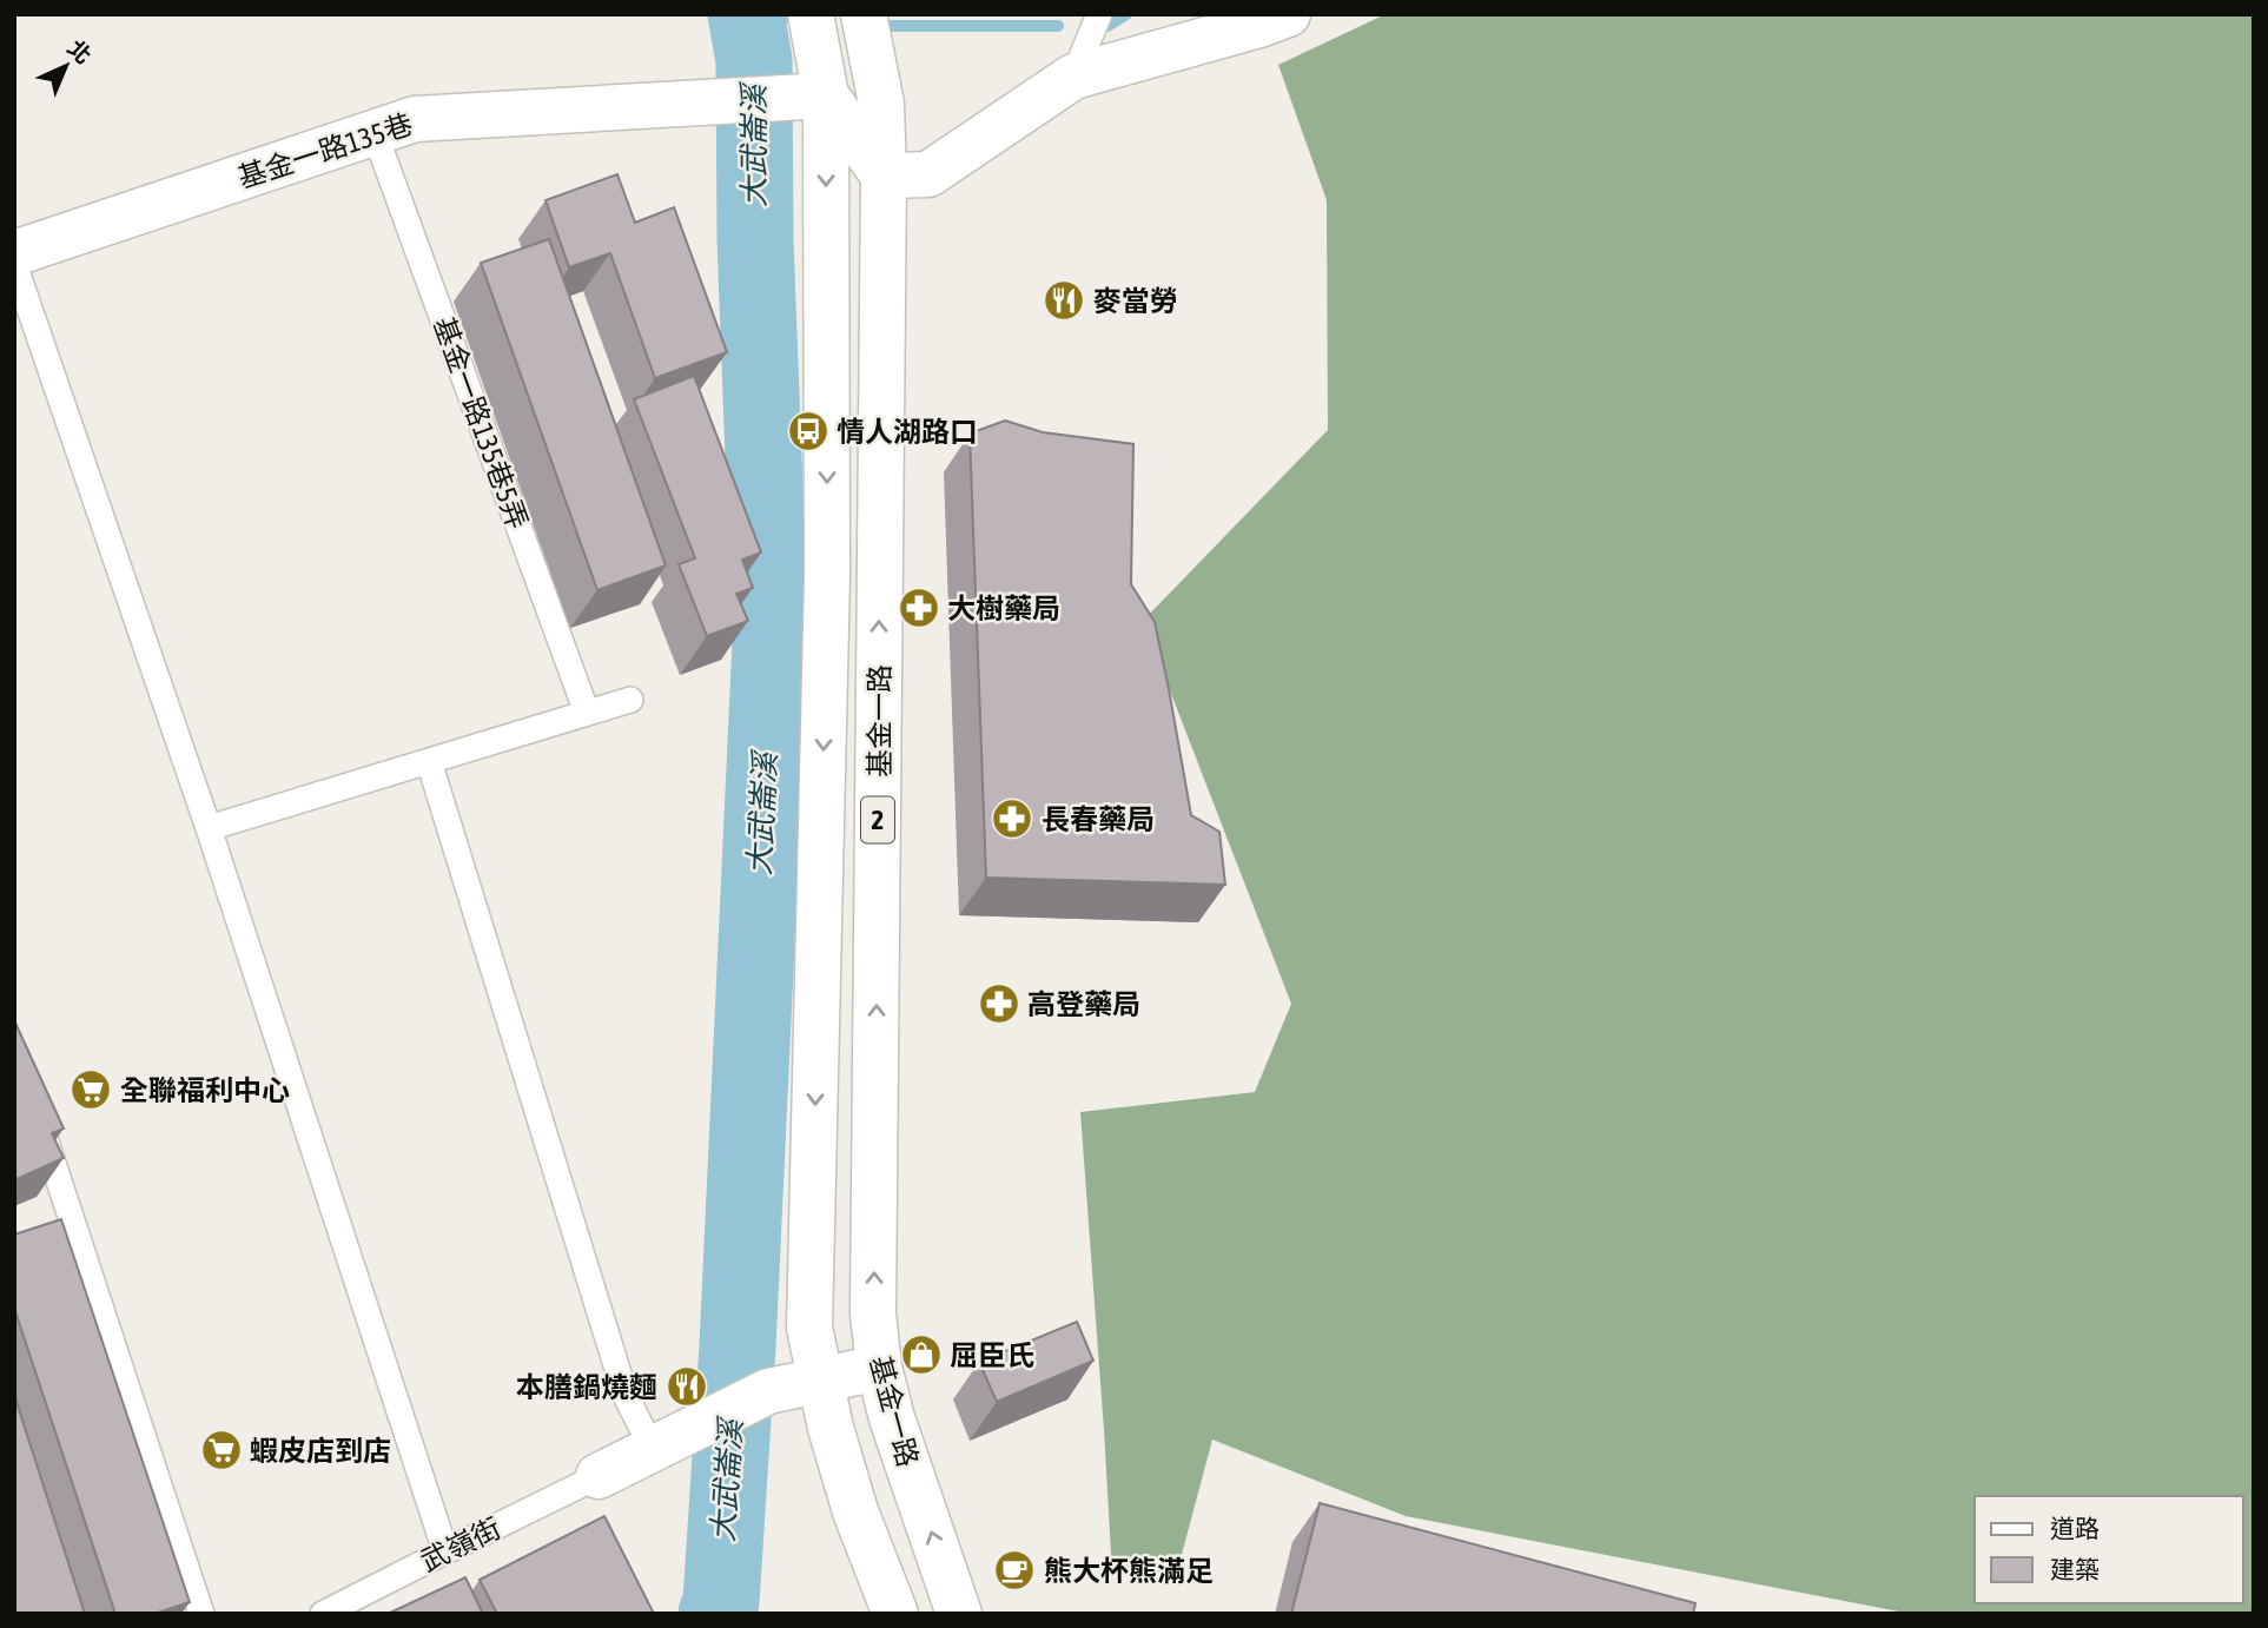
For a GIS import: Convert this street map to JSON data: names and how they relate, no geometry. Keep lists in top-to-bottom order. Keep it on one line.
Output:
{"streets":{"main road":["基金一路135巷","基金一路","2"],"lane":["基金一路135巷5弄","武嶺街"]},"crossings":[["基金一路135巷","基金一路135巷5弄"],["基金一路135巷","基金一路"]],"water":["大武崙溪"],"places":{"restaurant":["麥當勞","本膳鍋燒麵"],"bus stop":["情人湖路口"],"pharmacy":["大樹藥局","長春藥局","高登藥局"],"supermarket":["全聯福利中心","蝦皮店到店"],"shop":["屈臣氏"],"cafe":["熊大杯熊滿足"]},"legend":["道路","建築"],"north":"top right"}
